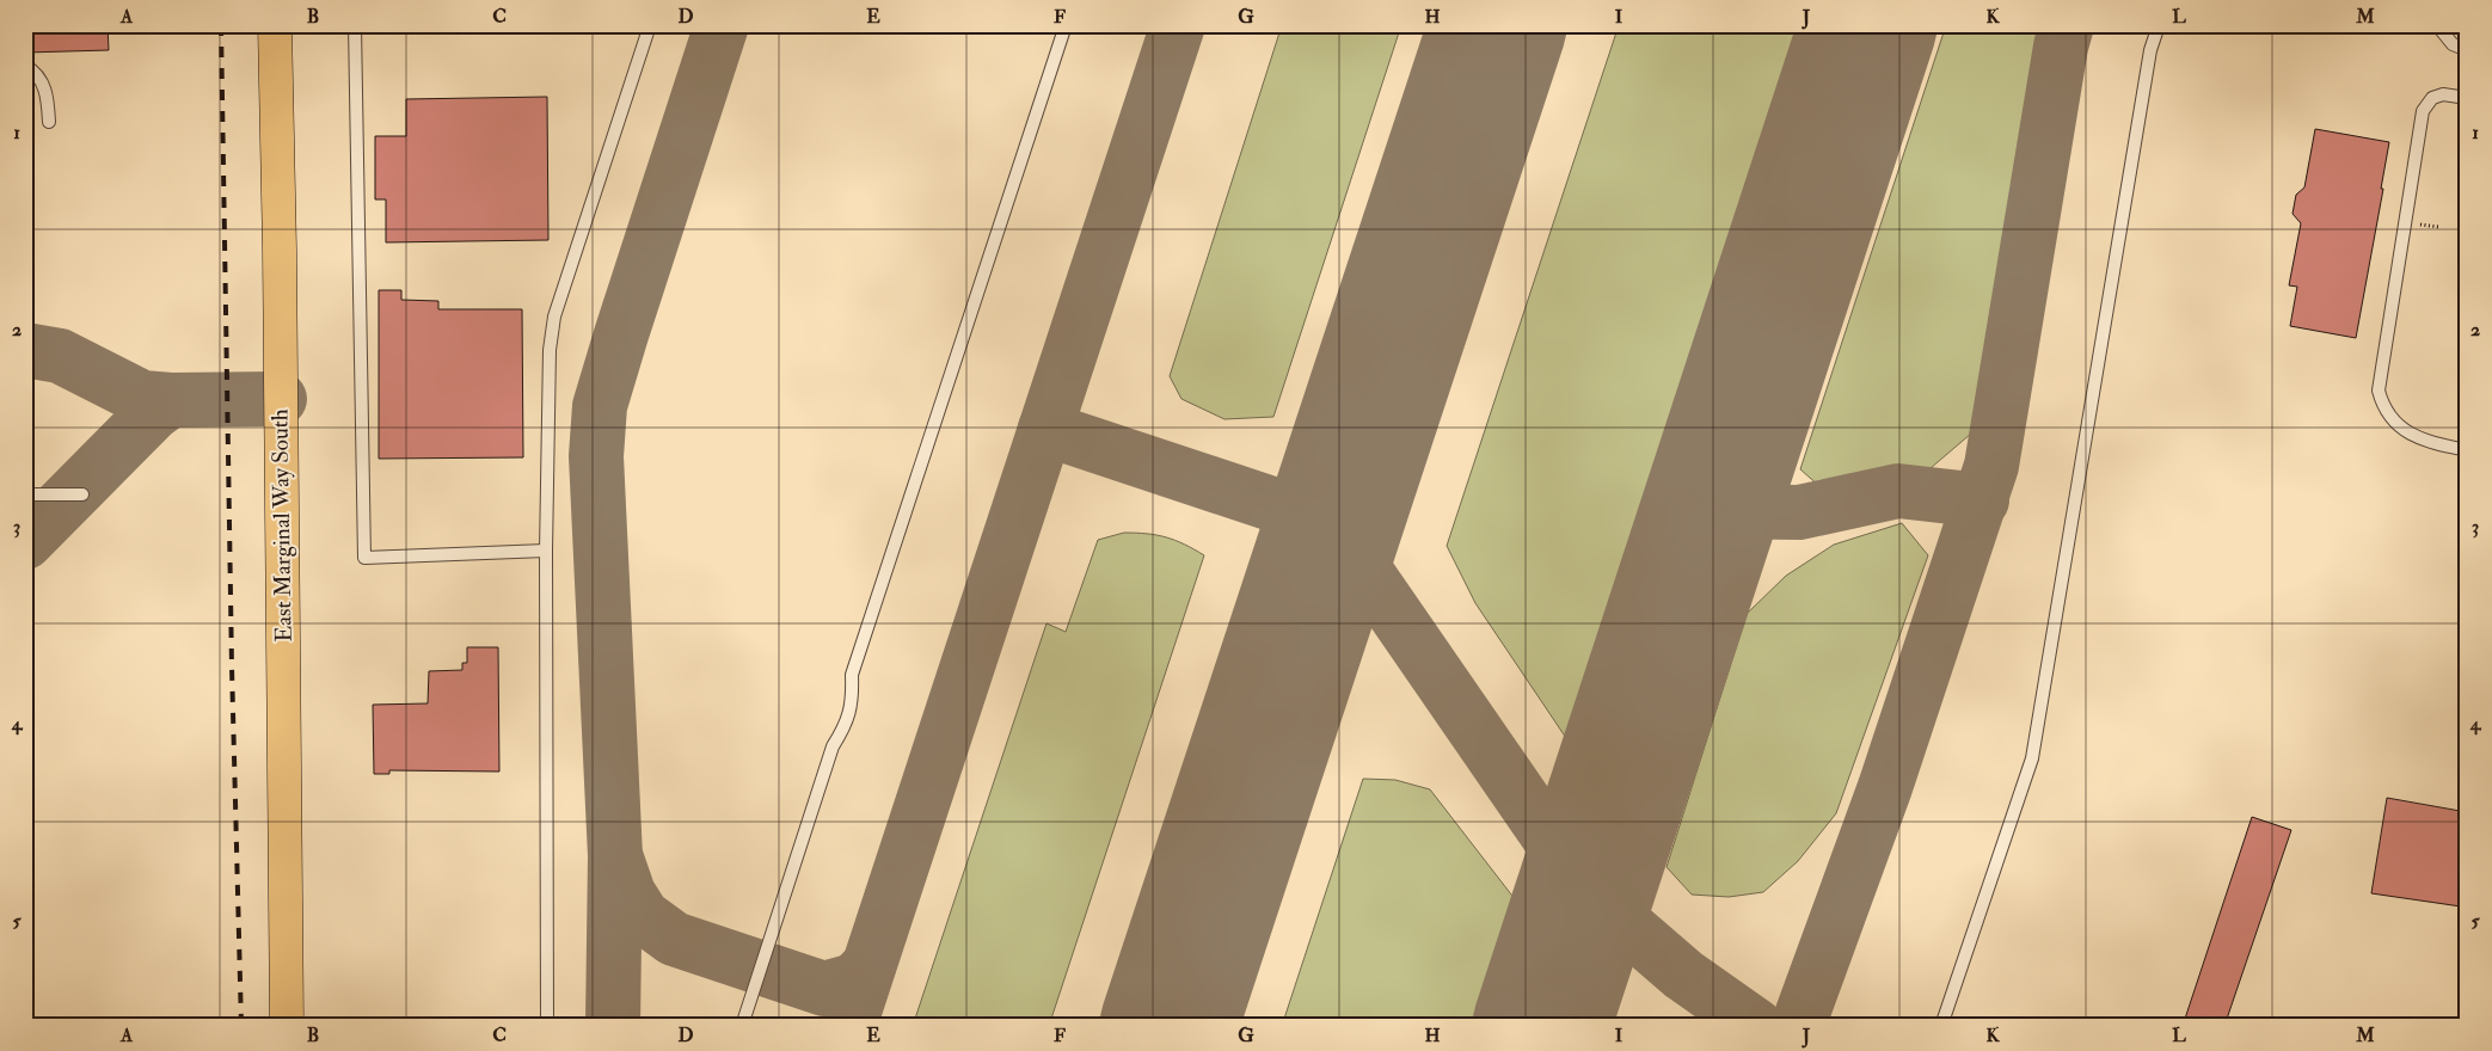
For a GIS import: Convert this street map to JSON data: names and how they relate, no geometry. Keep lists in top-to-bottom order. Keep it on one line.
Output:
{"streets":{"main road":["East Marginal Way South"]},"grid":{"columns":["A","B","C","D","E","F","G","H","I","J","K","L","M"],"rows":["1","2","3","4","5"]}}
